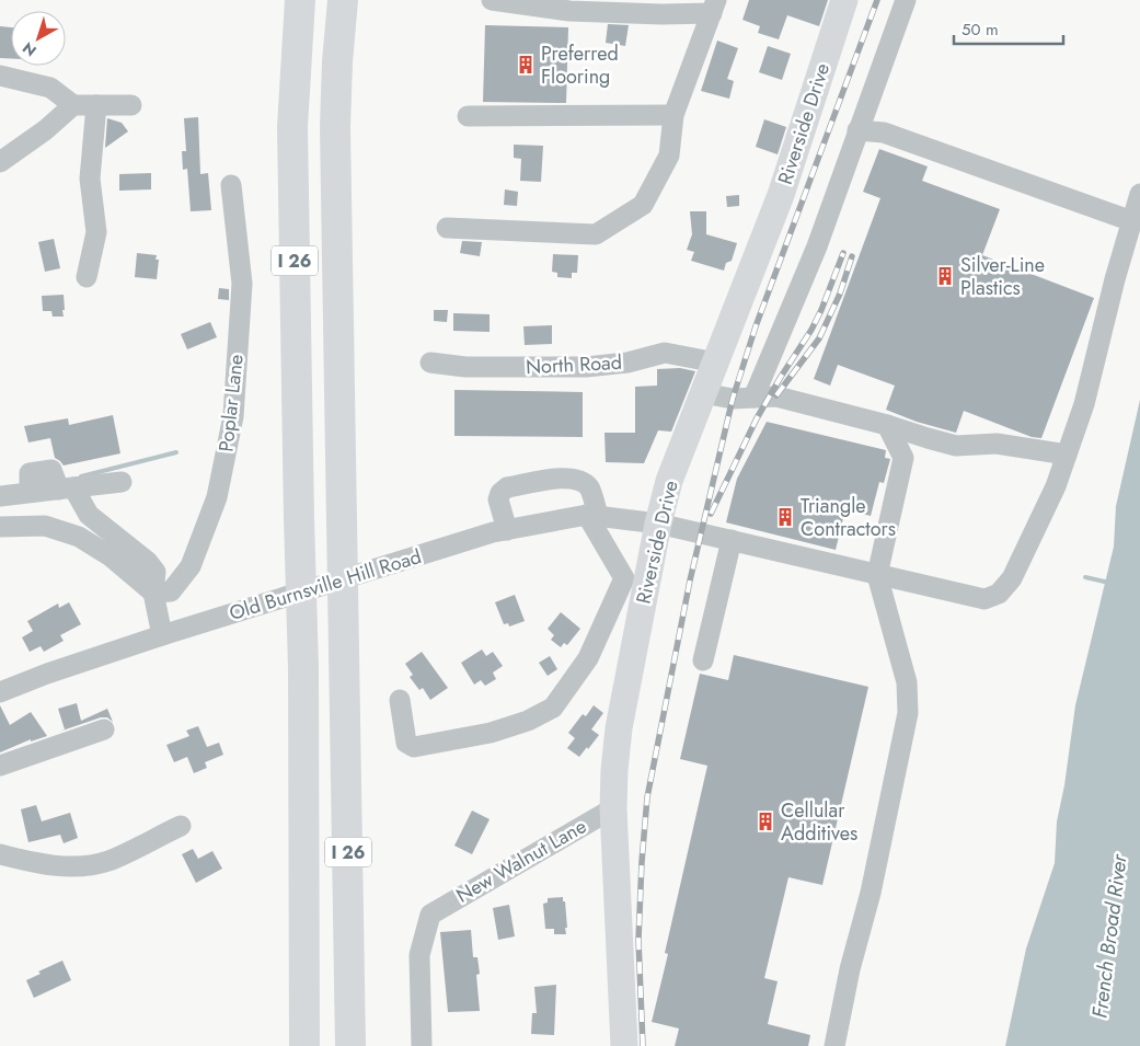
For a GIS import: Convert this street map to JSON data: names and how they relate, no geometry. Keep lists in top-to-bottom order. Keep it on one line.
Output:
{"streets":{"highway":["I 26"],"main road":["Riverside Drive"],"street":["North Road","Poplar Lane","Old Burnsville Hill Road","New Walnut Lane"]},"crossings":[["Riverside Drive","North Road"],["Riverside Drive","Old Burnsville Hill Road"],["Riverside Drive","New Walnut Lane"]],"water":["French Broad River"],"places":{"building":["Preferred Flooring","Silver-Line Plastics","Triangle Contractors","Cellular Additives"]},"scale_bar":"50 m","north":"bottom left"}
